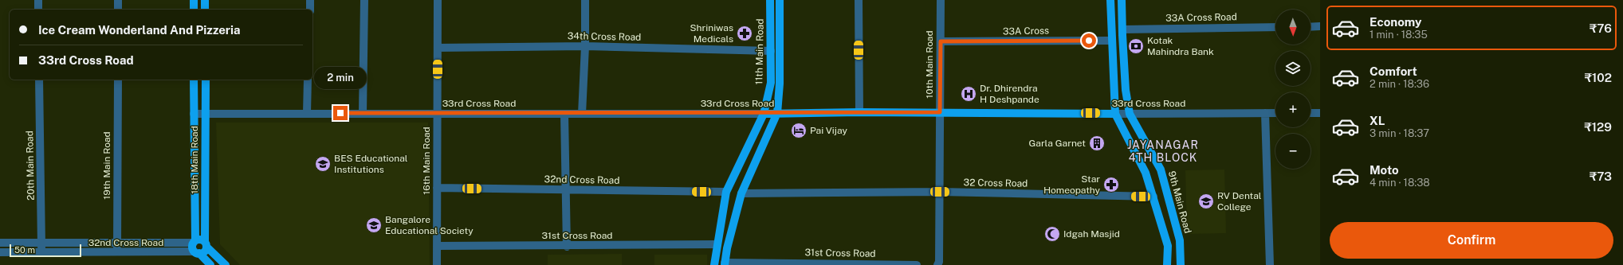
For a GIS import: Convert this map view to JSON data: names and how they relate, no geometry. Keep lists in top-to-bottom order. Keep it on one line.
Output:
{"streets":{"main road":["11th Main Road","33rd Cross Road","18th Main Road","9th Main Road"],"street":["33A Cross Road","33A Cross","34th Cross Road","10th Main Road","16th Main Road","20th Main Road","19th Main Road","32nd Cross Road","32 Cross Road","31st Cross Road"]},"crossings":[["33A Cross Road","9th Main Road"],["33A Cross","10th Main Road"],["34th Cross Road","11th Main Road"],["34th Cross Road","16th Main Road"],["11th Main Road","33rd Cross Road"],["11th Main Road","32nd Cross Road"],["11th Main Road","32 Cross Road"],["11th Main Road","31st Cross Road"],["10th Main Road","33rd Cross Road"],["10th Main Road","32 Cross Road"],["33rd Cross Road","18th Main Road"],["33rd Cross Road","16th Main Road"],["33rd Cross Road","9th Main Road"],["18th Main Road","32nd Cross Road"],["16th Main Road","32nd Cross Road"],["16th Main Road","31st Cross Road"],["20th Main Road","32nd Cross Road"],["19th Main Road","32nd Cross Road"]],"districts":["JAYANAGAR 4TH BLOCK"],"places":{"pharmacy":["Shriniwas Medicals","Star Homeopathy"],"bank":["Kotak Mahindra Bank"],"hospital":["Dr. Dhirendra H Deshpande"],"hotel":["Pai Vijay"],"building":["Garla Garnet"],"school or university":["BES Educational Institutions","RV Dental College","Bangalore Educational Society"],"mosque":["Idgah Masjid"]},"scale_bar":"50 m","north":"bottom","page":{"list":[{"name":"Economy","note":"1 min · 18:35","value":"₹76"},{"name":"Comfort","note":"2 min · 18:36","value":"₹102"},{"name":"XL","note":"3 min · 18:37","value":"₹129"},{"name":"Moto","note":"4 min · 18:38","value":"₹73"}],"map_buttons":["+","−"],"banner":["Ice Cream Wonderland And Pizzeria","33rd Cross Road"],"bubble":"2 min","buttons":"Confirm","scale":"50 m"}}
